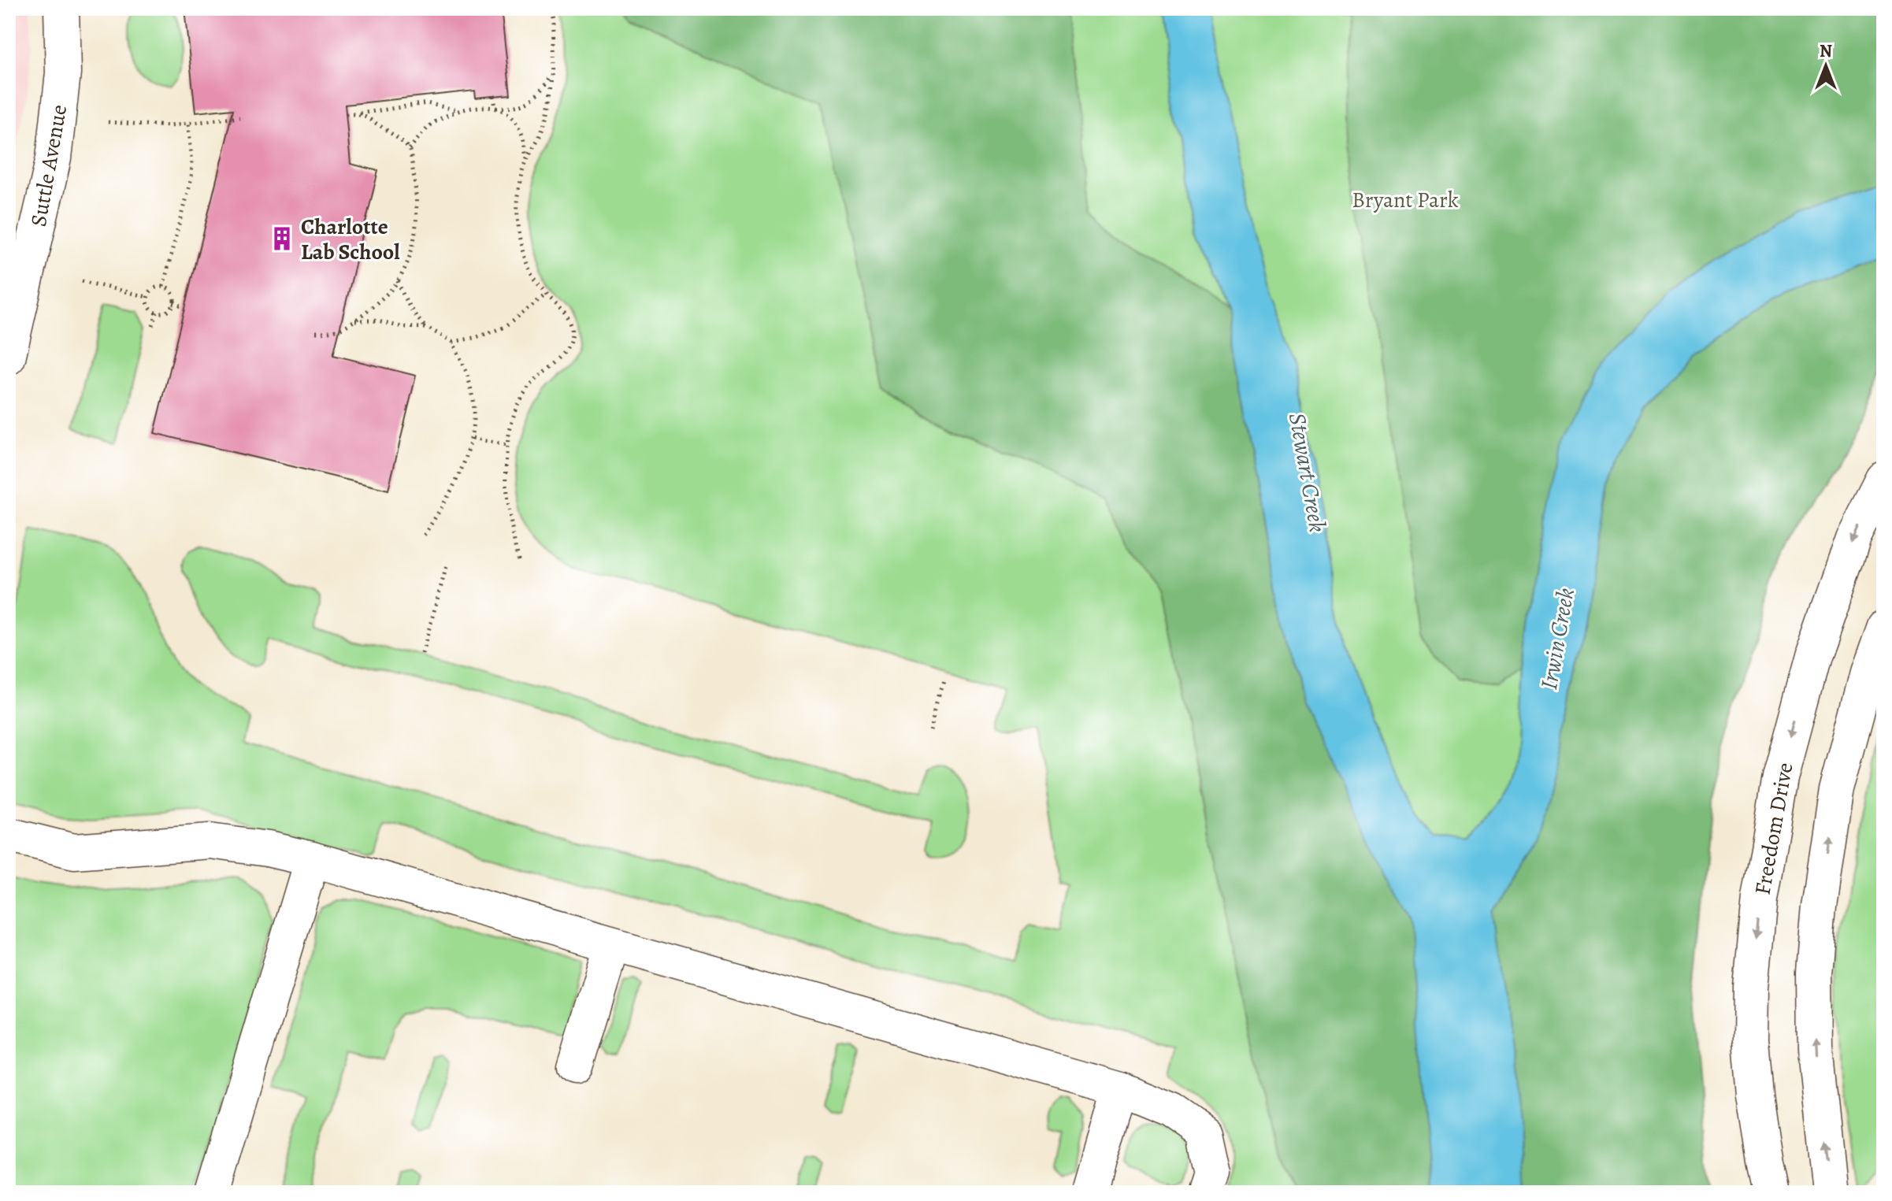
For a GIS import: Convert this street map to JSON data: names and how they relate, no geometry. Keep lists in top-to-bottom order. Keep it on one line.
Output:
{"streets":{"main road":["Suttle Avenue","Freedom Drive"]},"water":["Stewart Creek","Irwin Creek"],"parks":["Bryant Park"],"places":{"building":["Charlotte Lab School"]},"north":"top"}
